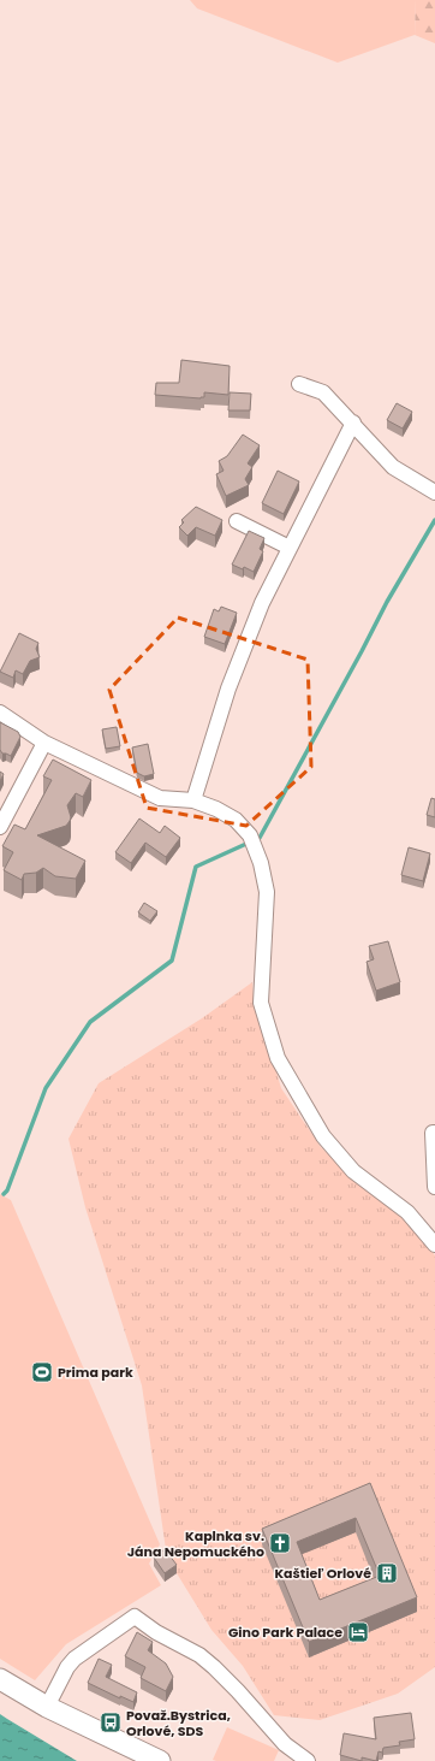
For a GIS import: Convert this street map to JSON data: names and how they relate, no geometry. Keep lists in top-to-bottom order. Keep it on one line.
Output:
{"places":{"sports":["Prima park"],"church":["Kaplnka sv. Jána Nepomuckého"],"building":["Kaštieľ Orlové"],"hotel":["Gino Park Palace"],"bus stop":["Považ.Bystrica, Orlové, SDS"]}}
